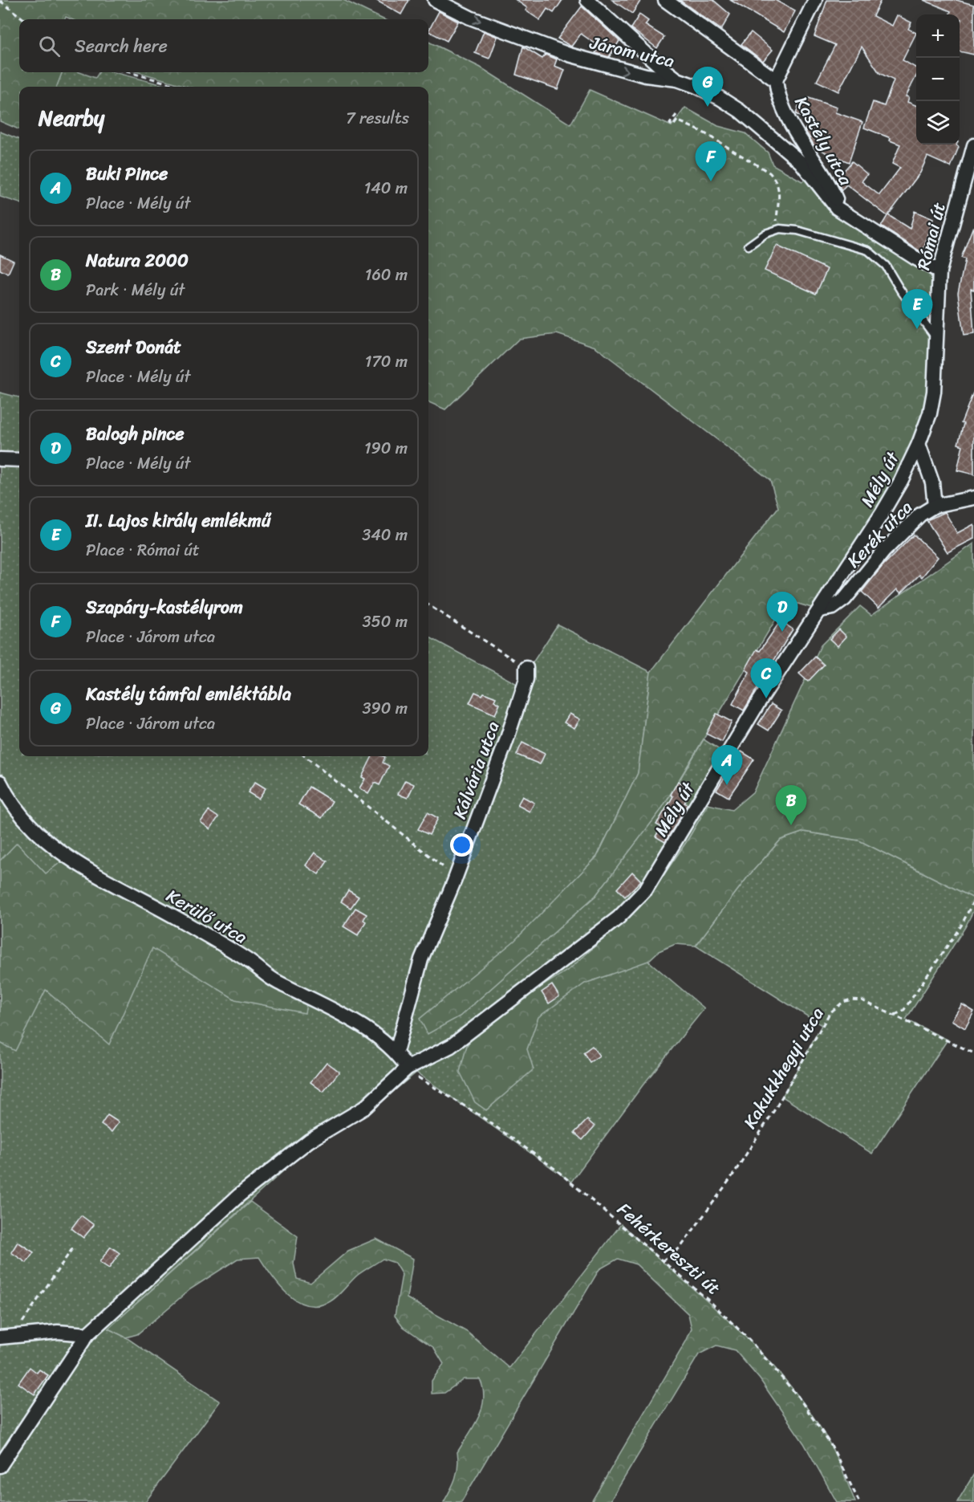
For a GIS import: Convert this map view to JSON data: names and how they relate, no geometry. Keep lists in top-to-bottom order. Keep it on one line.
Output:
{"streets":{"street":["Járom utca","Kastély utca","Római út","Mély út","Kerék utca","Kálvária utca","Kerülő utca"],"path":["Kakukkhegyi utca","Fehérkereszti út"]},"crossings":[["Járom utca","Kastély utca"],["Kastély utca","Római út"],["Római út","Mély út"],["Mély út","Kerék utca"],["Mély út","Kerülő utca"],["Mély út","Fehérkereszti út"],["Kálvária utca","Kerülő utca"],["Kerülő utca","Fehérkereszti út"],["Kakukkhegyi utca","Fehérkereszti út"]],"page":{"map_buttons":["+","−"],"search":"Search here","pins":["G","F","E","D","C","A","B"],"heading":["Nearby","7 results"],"list":[{"mark":"A","name":"Buki Pince","note":"Place · Mély út","value":"140 m"},{"mark":"B","name":"Natura 2000","note":"Park · Mély út","value":"160 m"},{"mark":"C","name":"Szent Donát","note":"Place · Mély út","value":"170 m"},{"mark":"D","name":"Balogh pince","note":"Place · Mély út","value":"190 m"},{"mark":"E","name":"II. Lajos király emlékmű","note":"Place · Római út","value":"340 m"},{"mark":"F","name":"Szapáry-kastélyrom","note":"Place · Járom utca","value":"350 m"},{"mark":"G","name":"Kastély támfal emléktábla","note":"Place · Járom utca","value":"390 m"}]}}
